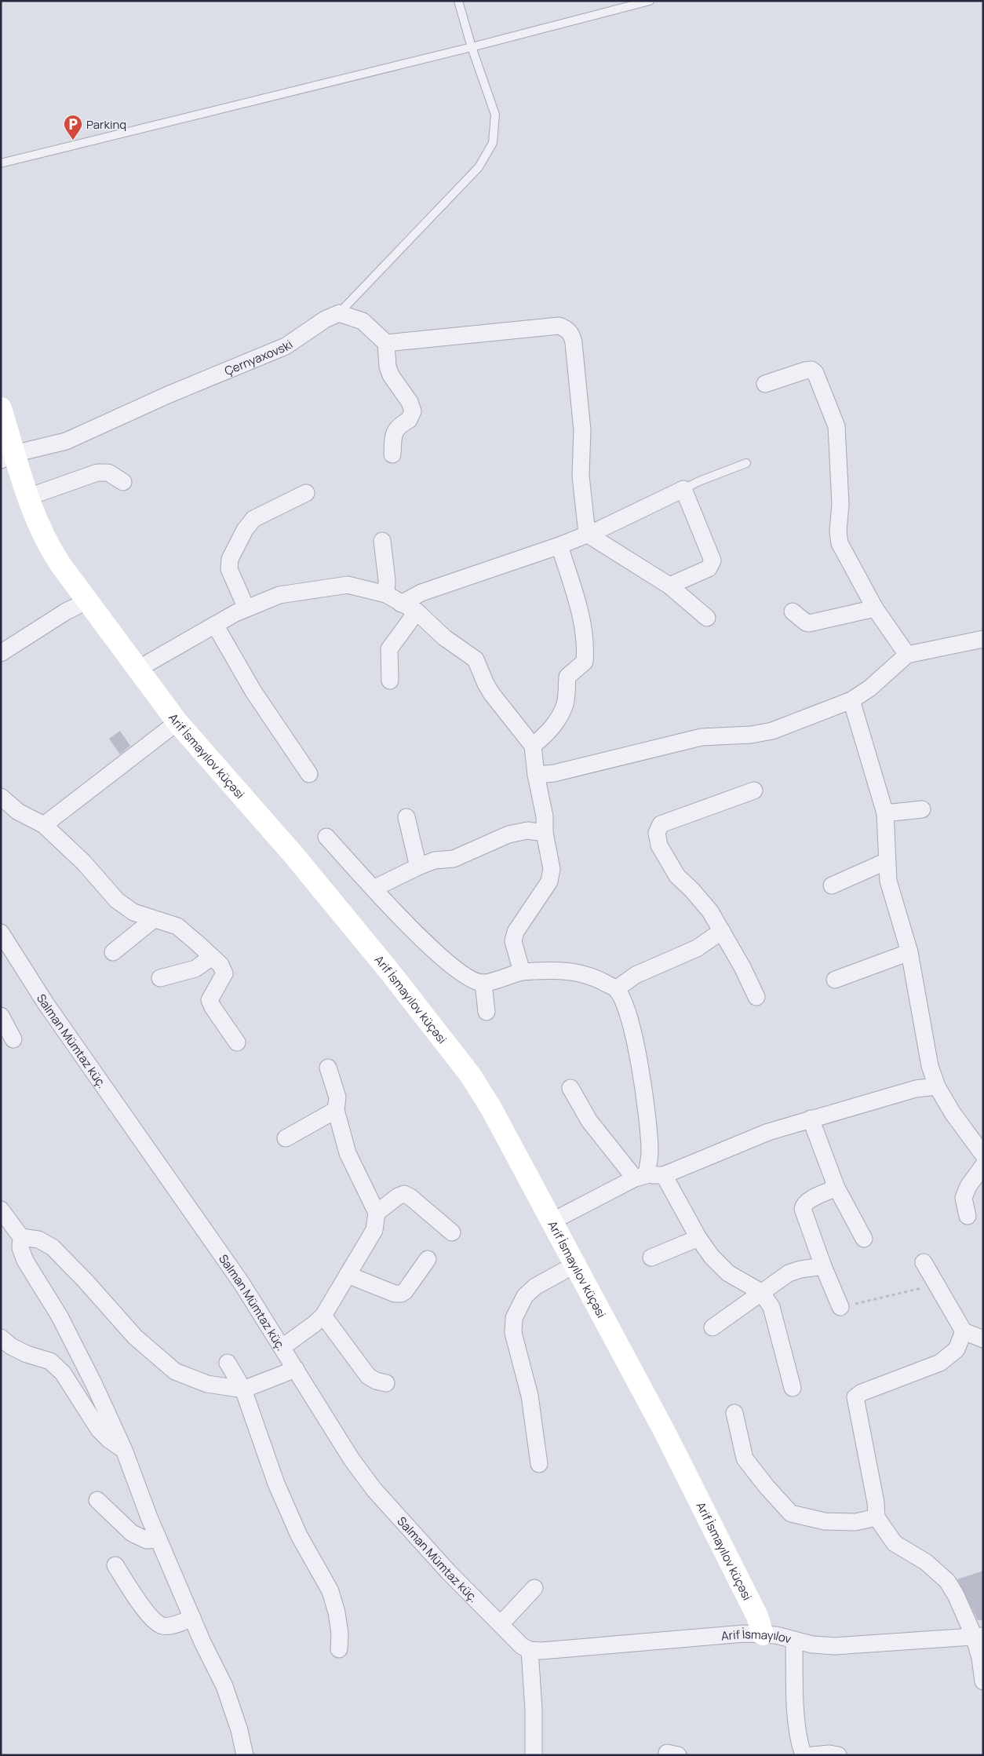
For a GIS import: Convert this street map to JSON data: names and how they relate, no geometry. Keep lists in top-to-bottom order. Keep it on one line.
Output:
{"streets":{"street":["Çernyaxovski","Arif İsmayılov küçəsi","Salman Mümtaz küç.","Arif İsmayılov"]},"crossings":[["Çernyaxovski","Arif İsmayılov küçəsi"],["Arif İsmayılov küçəsi","Arif İsmayılov"],["Salman Mümtaz küç.","Arif İsmayılov"]],"places":{"parking":["Parkinq"]}}
